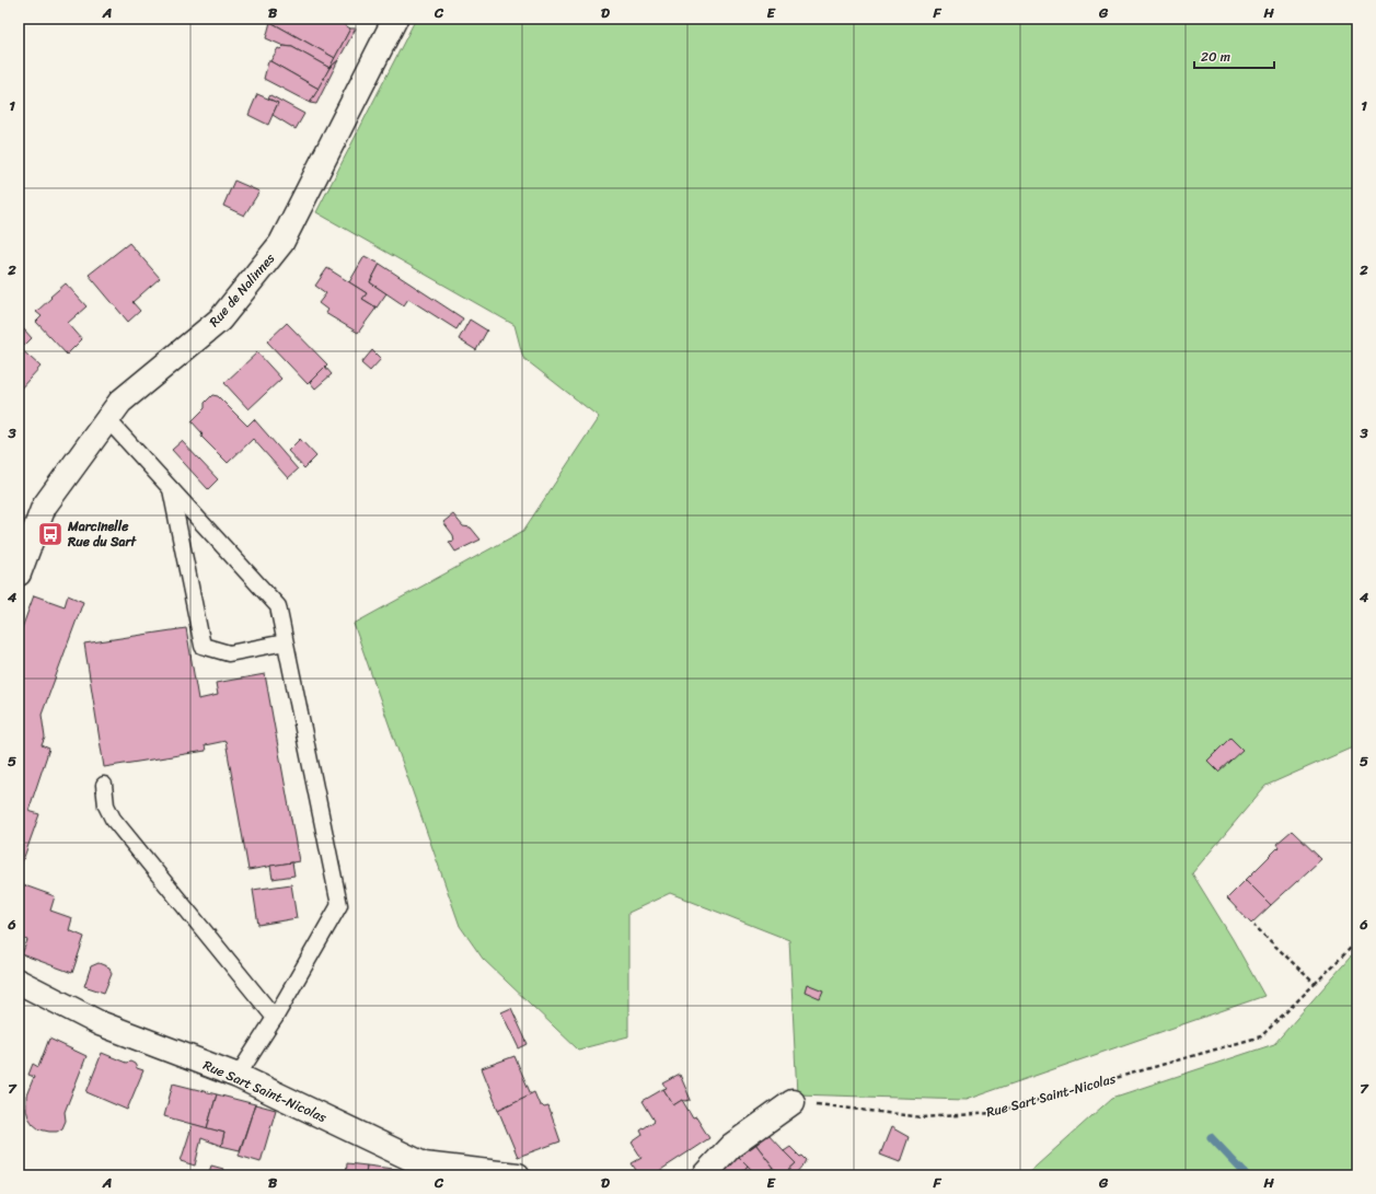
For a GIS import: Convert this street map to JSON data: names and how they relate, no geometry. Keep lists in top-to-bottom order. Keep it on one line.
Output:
{"streets":{"street":["Rue de Nalinnes","Rue Sart Saint-Nicolas"]},"places":{"bus stop":["Marcinelle Rue du Sart"]},"scale_bar":"20 m","grid":{"columns":["A","B","C","D","E","F","G","H"],"rows":["1","2","3","4","5","6","7"]}}
